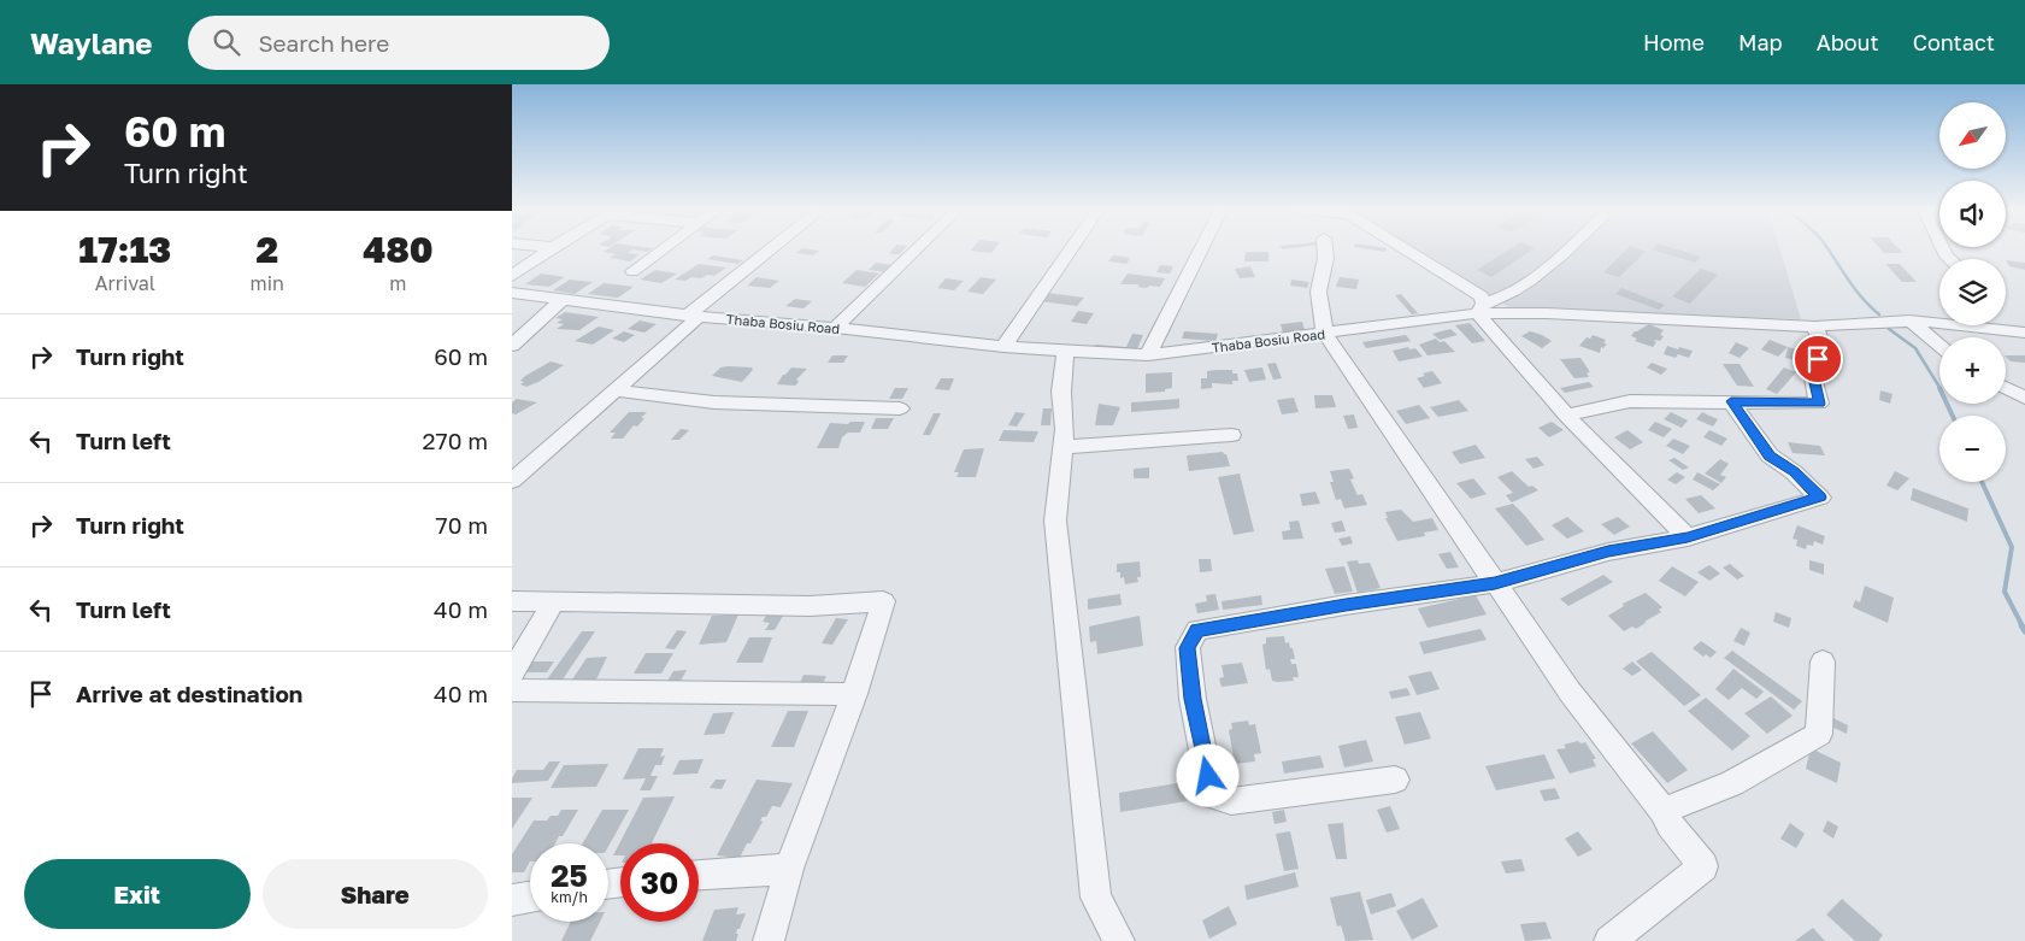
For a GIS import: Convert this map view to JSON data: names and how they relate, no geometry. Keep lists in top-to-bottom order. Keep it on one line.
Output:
{"streets":{"street":["Thaba Bosiu Road"]},"north":"bottom left","page":{"header":"Waylane","search":"Search here","nav":["Home","Map","About","Contact"],"turn":["60 m","Turn right"],"map_buttons":["+","−"],"eta":["17:13","Arrival","2","min","480","m"],"list":[{"name":"Turn right","value":"60 m"},{"name":"Turn left","value":"270 m"},{"name":"Turn right","value":"70 m"},{"name":"Turn left","value":"40 m"},{"name":"Arrive at destination","value":"40 m"}],"speed":"25 km/h","limit":"30","buttons":["Exit","Share"]}}
